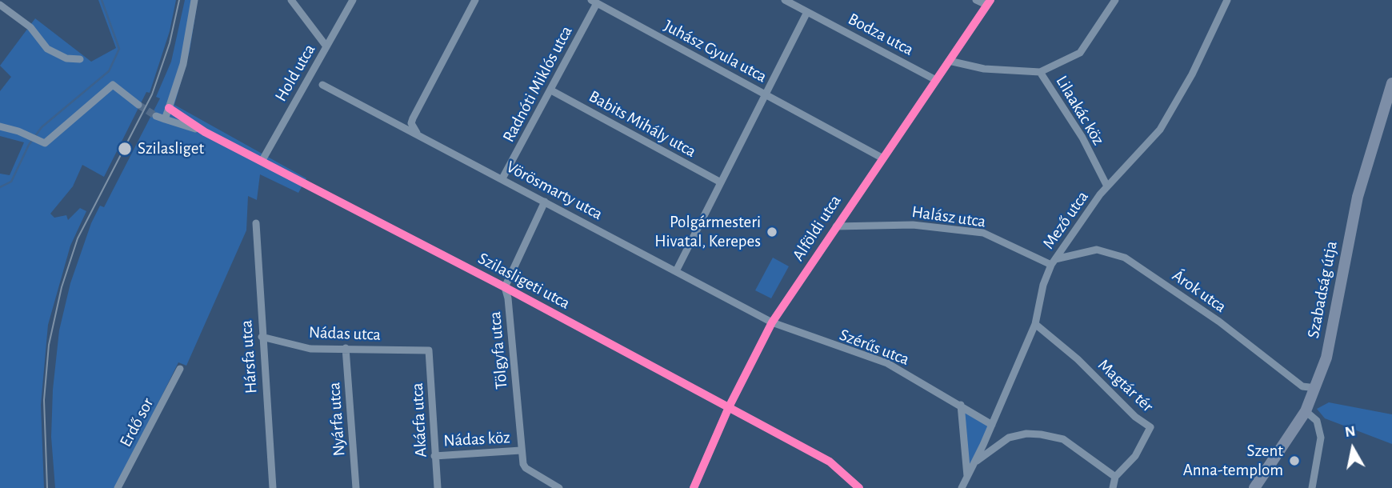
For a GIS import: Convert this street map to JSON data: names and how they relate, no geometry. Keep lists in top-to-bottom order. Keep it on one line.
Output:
{"streets":{"main road":["Szabadság útja"],"street":["Bodza utca","Juhász Gyula utca","Hold utca","Radnóti Miklós utca","Lilaakác köz","Babits Mihály utca","Vörösmarty utca","Halász utca","Mező utca","Alföldi utca","Szilasligeti utca","Árok utca","Nádas utca","Szérűs utca","Tölgyfa utca","Hársfa utca","Magtár tér","Nyárfa utca","Akácfa utca","Erdő sor","Nádas köz"]},"crossings":[["Bodza utca","Juhász Gyula utca"],["Bodza utca","Alföldi utca"],["Juhász Gyula utca","Radnóti Miklós utca"],["Juhász Gyula utca","Babits Mihály utca"],["Juhász Gyula utca","Vörösmarty utca"],["Juhász Gyula utca","Alföldi utca"],["Hold utca","Szilasligeti utca"],["Radnóti Miklós utca","Babits Mihály utca"],["Radnóti Miklós utca","Vörösmarty utca"],["Lilaakác köz","Mező utca"],["Lilaakác köz","Alföldi utca"],["Vörösmarty utca","Alföldi utca"],["Vörösmarty utca","Szérűs utca"],["Vörösmarty utca","Tölgyfa utca"],["Halász utca","Mező utca"],["Halász utca","Alföldi utca"],["Halász utca","Árok utca"],["Mező utca","Árok utca"],["Mező utca","Szérűs utca"],["Mező utca","Magtár tér"],["Alföldi utca","Szilasligeti utca"],["Alföldi utca","Szérűs utca"],["Szilasligeti utca","Tölgyfa utca"],["Szabadság útja","Árok utca"],["Nádas utca","Hársfa utca"],["Nádas utca","Nyárfa utca"],["Nádas utca","Akácfa utca"],["Tölgyfa utca","Nádas köz"],["Akácfa utca","Nádas köz"]],"places":["Szilasliget","Polgármesteri Hivatal, Kerepes","Szent Anna-templom"],"north":"top"}
